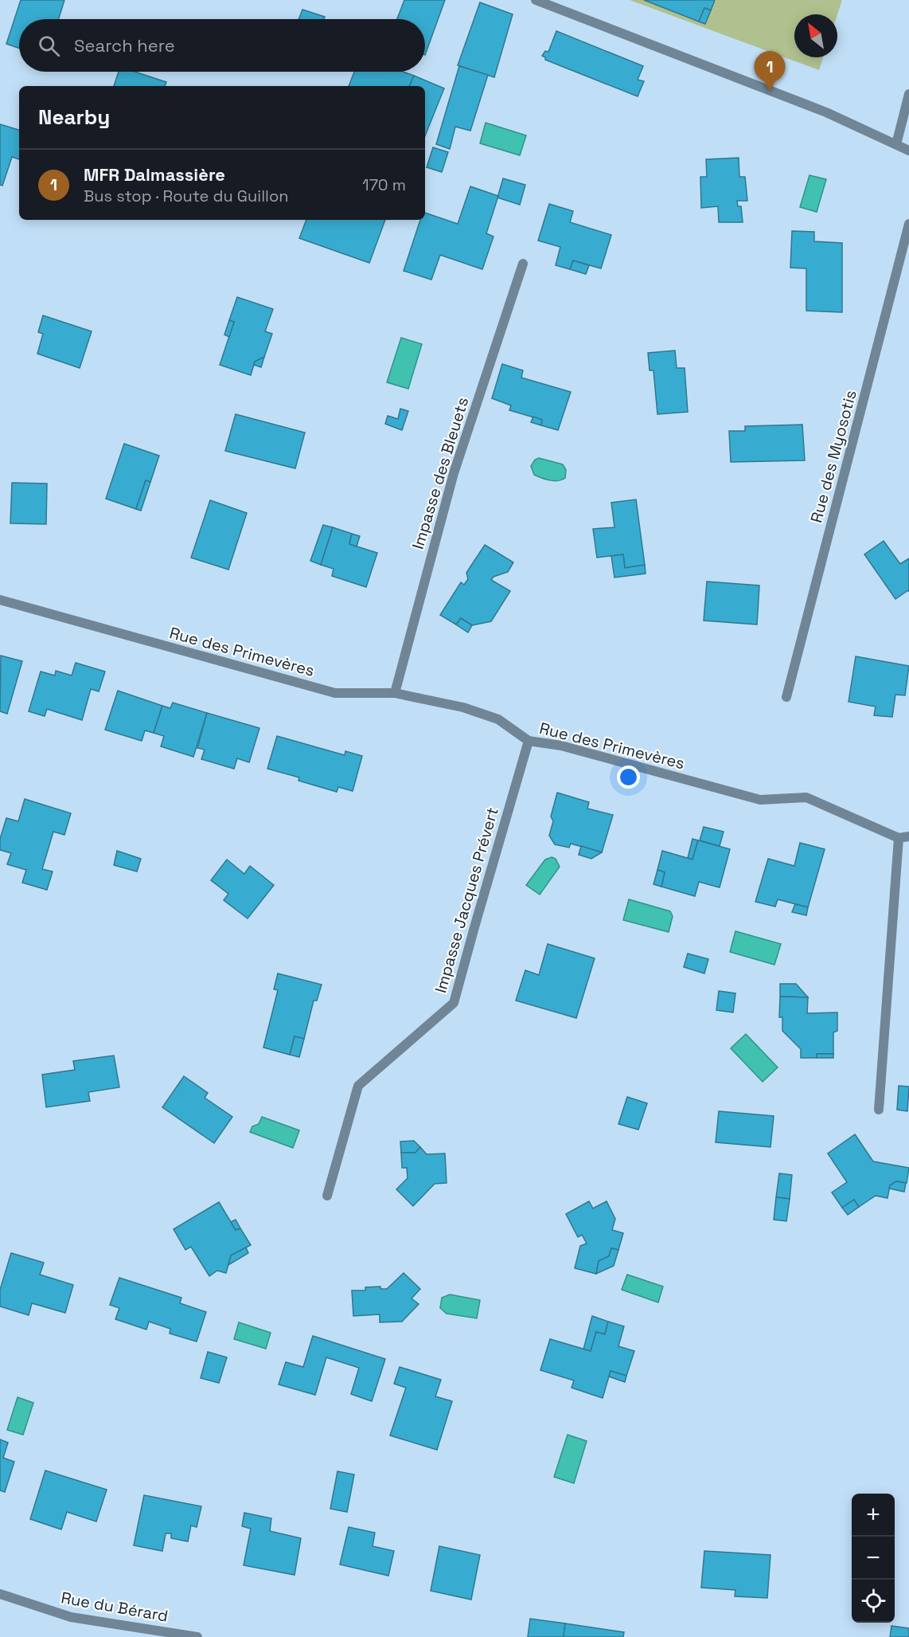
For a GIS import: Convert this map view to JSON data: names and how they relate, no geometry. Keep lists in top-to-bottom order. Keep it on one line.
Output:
{"streets":{"street":["Rue des Myosotis","Impasse des Bleuets","Rue des Primevères","Impasse Jacques Prévert","Rue du Bérard"]},"crossings":[["Impasse des Bleuets","Rue des Primevères"],["Rue des Primevères","Impasse Jacques Prévert"]],"north":"top left","page":{"search":"Search here","pins":"1","heading":"Nearby","list":[{"mark":"1","name":"MFR Dalmassière","note":"Bus stop · Route du Guillon","value":"170 m"}],"map_buttons":["+","−"]}}
